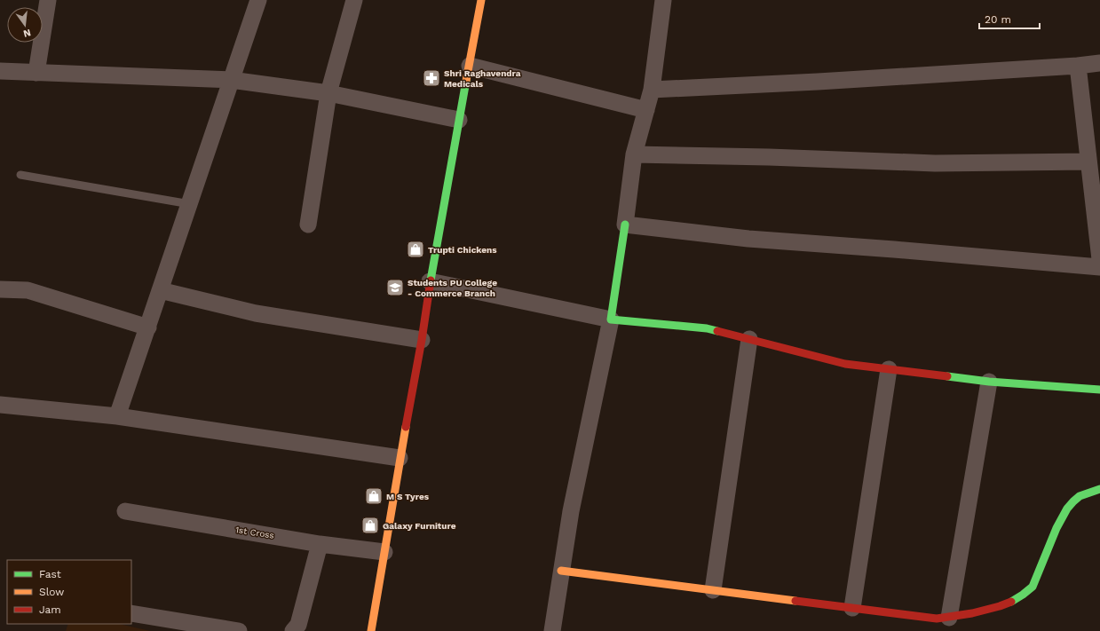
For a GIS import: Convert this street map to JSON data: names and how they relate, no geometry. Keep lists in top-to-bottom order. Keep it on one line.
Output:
{"streets":{"street":["1st Cross"]},"places":{"pharmacy":["Shri Raghavendra Medicals"],"shop":["Trupti Chickens","M S Tyres","Galaxy Furniture"],"school or university":["Students PU College - Commerce Branch"]},"legend":["Fast","Slow","Jam"],"scale_bar":"20 m","north":"bottom"}
